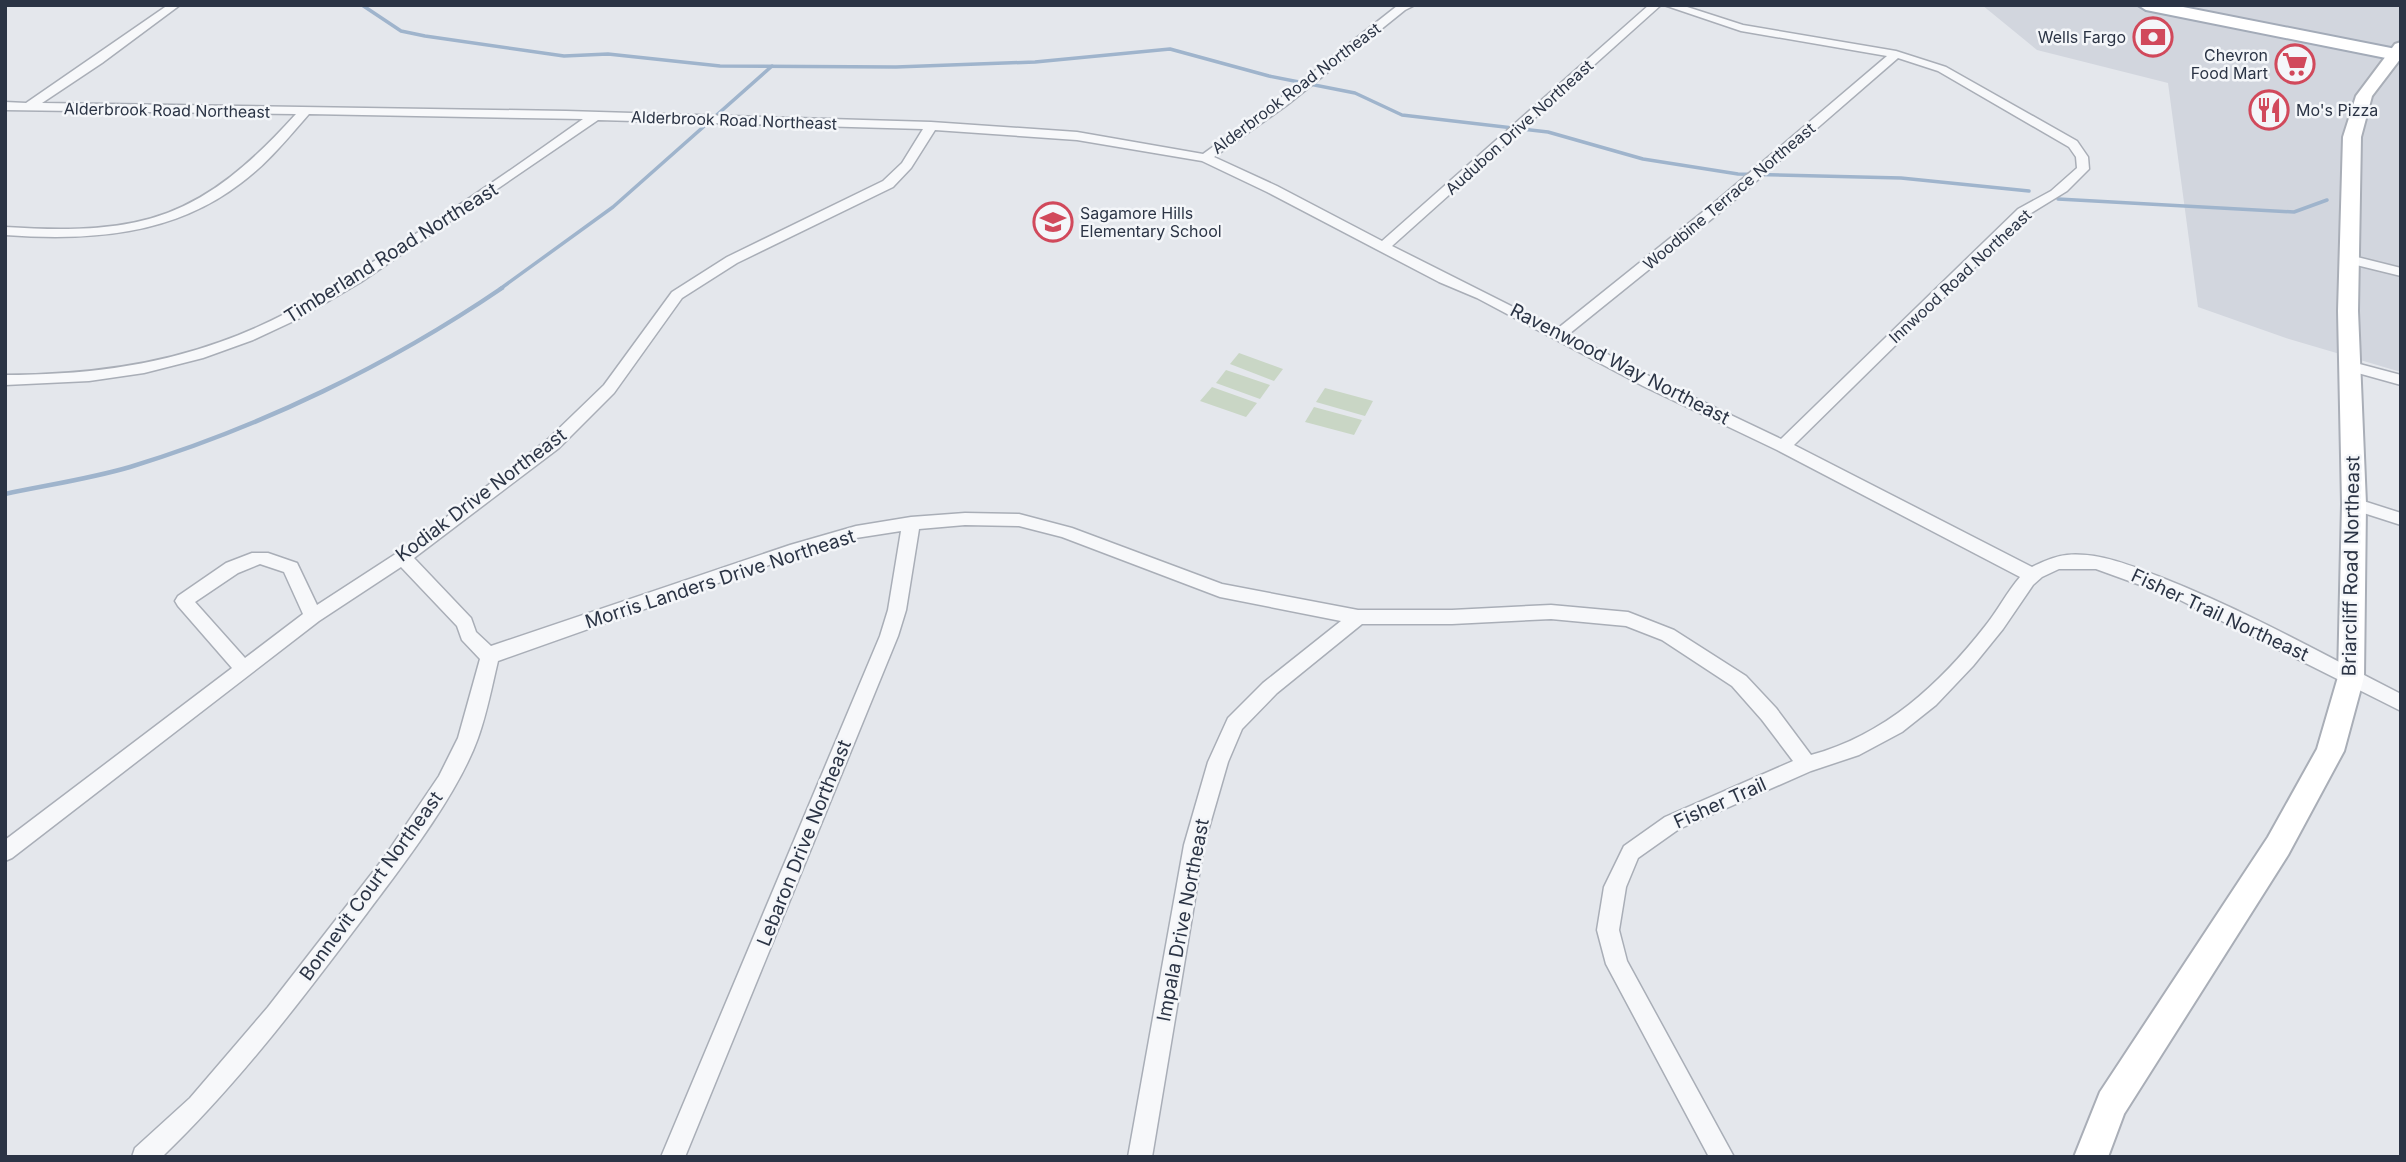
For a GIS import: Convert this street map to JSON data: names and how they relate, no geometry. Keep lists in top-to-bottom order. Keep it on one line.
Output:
{"streets":{"main road":["Briarcliff Road Northeast"],"street":["Alderbrook Road Northeast","Audubon Drive Northeast","Woodbine Terrace Northeast","Timberland Road Northeast","Innwood Road Northeast","Ravenwood Way Northeast","Kodiak Drive Northeast","Morris Landers Drive Northeast","Fisher Trail Northeast","Fisher Trail","Lebaron Drive Northeast","Bonnevit Court Northeast","Impala Drive Northeast"]},"crossings":[["Alderbrook Road Northeast","Timberland Road Northeast"],["Alderbrook Road Northeast","Ravenwood Way Northeast"],["Alderbrook Road Northeast","Kodiak Drive Northeast"],["Audubon Drive Northeast","Ravenwood Way Northeast"],["Woodbine Terrace Northeast","Innwood Road Northeast"],["Woodbine Terrace Northeast","Ravenwood Way Northeast"],["Innwood Road Northeast","Ravenwood Way Northeast"],["Ravenwood Way Northeast","Fisher Trail Northeast"],["Ravenwood Way Northeast","Fisher Trail"],["Briarcliff Road Northeast","Fisher Trail Northeast"],["Morris Landers Drive Northeast","Fisher Trail"],["Morris Landers Drive Northeast","Lebaron Drive Northeast"],["Morris Landers Drive Northeast","Bonnevit Court Northeast"],["Morris Landers Drive Northeast","Impala Drive Northeast"],["Fisher Trail Northeast","Fisher Trail"]],"places":{"bank":["Wells Fargo"],"supermarket":["Chevron Food Mart"],"restaurant":["Mo's Pizza"],"school or university":["Sagamore Hills Elementary School"]}}
